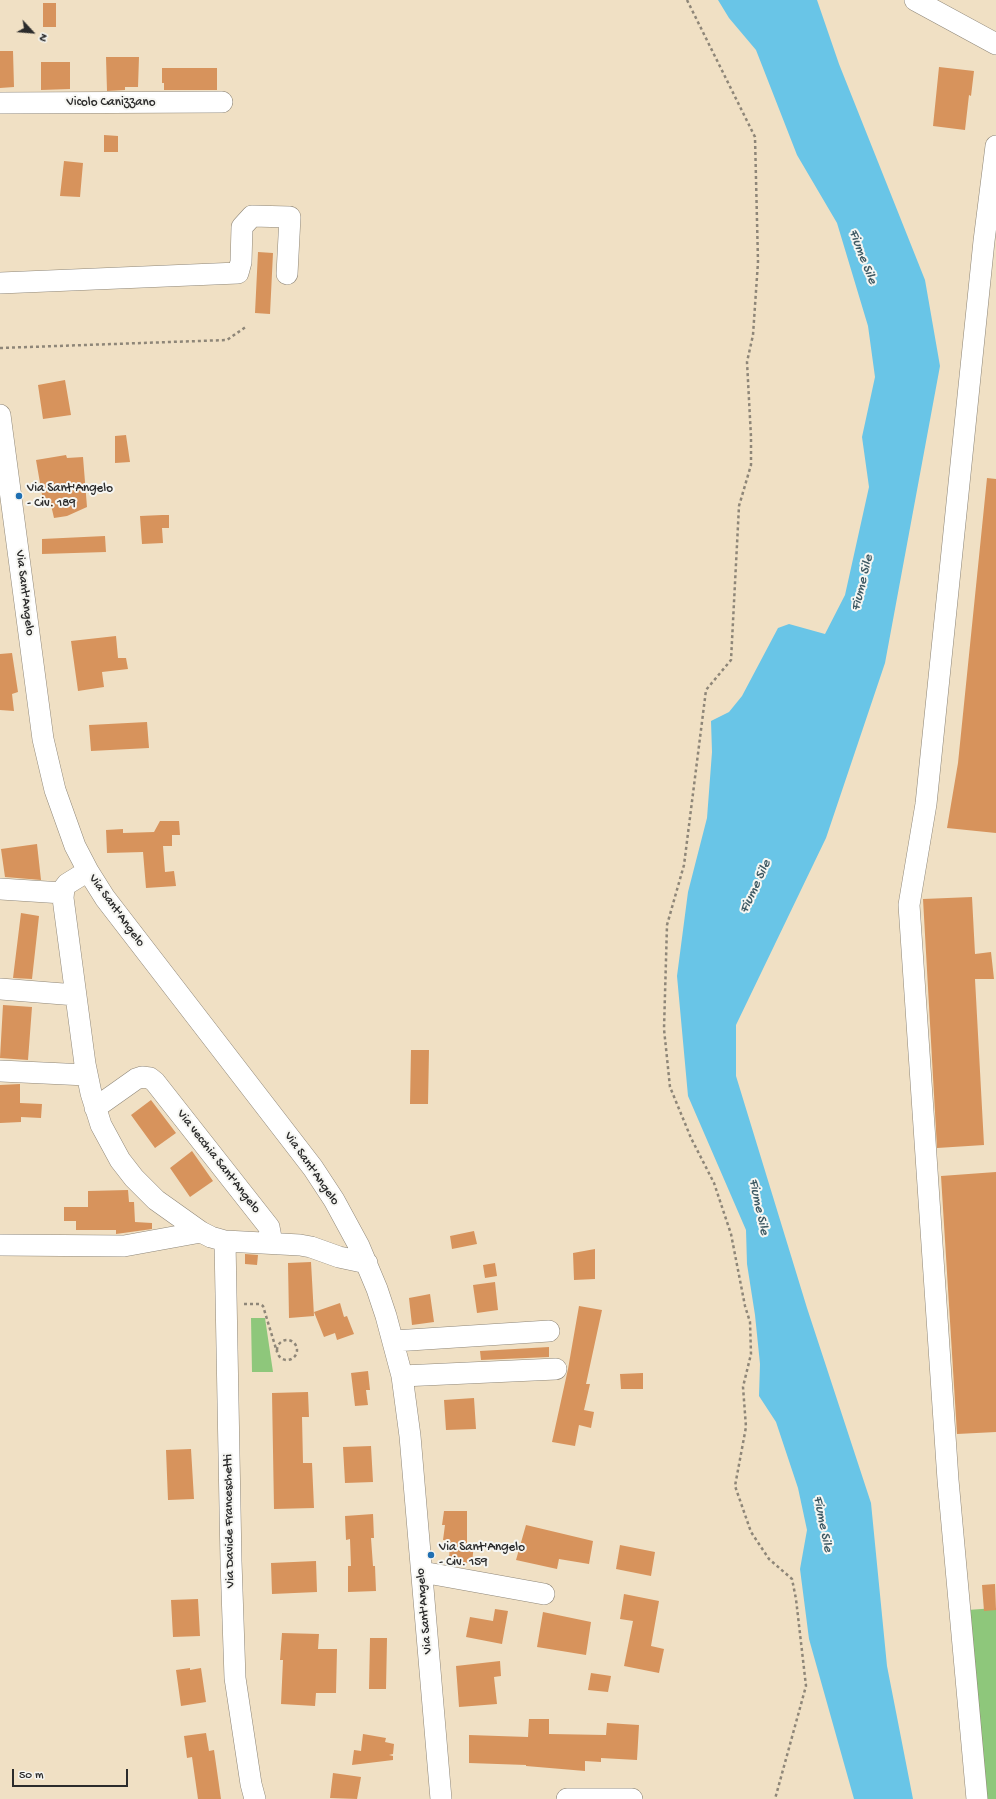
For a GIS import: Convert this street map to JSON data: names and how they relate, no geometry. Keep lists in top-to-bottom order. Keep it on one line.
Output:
{"streets":{"street":["Vicolo Canizzano","Via Sant'Angelo","Via vecchia Sant'Angelo","Via Davide Franceschetti"]},"water":["Fiume Sile"],"places":["Via Sant'Angelo - Civ. 189","Via Sant'Angelo - Civ. 159"],"scale_bar":"50 m","north":"bottom right"}
